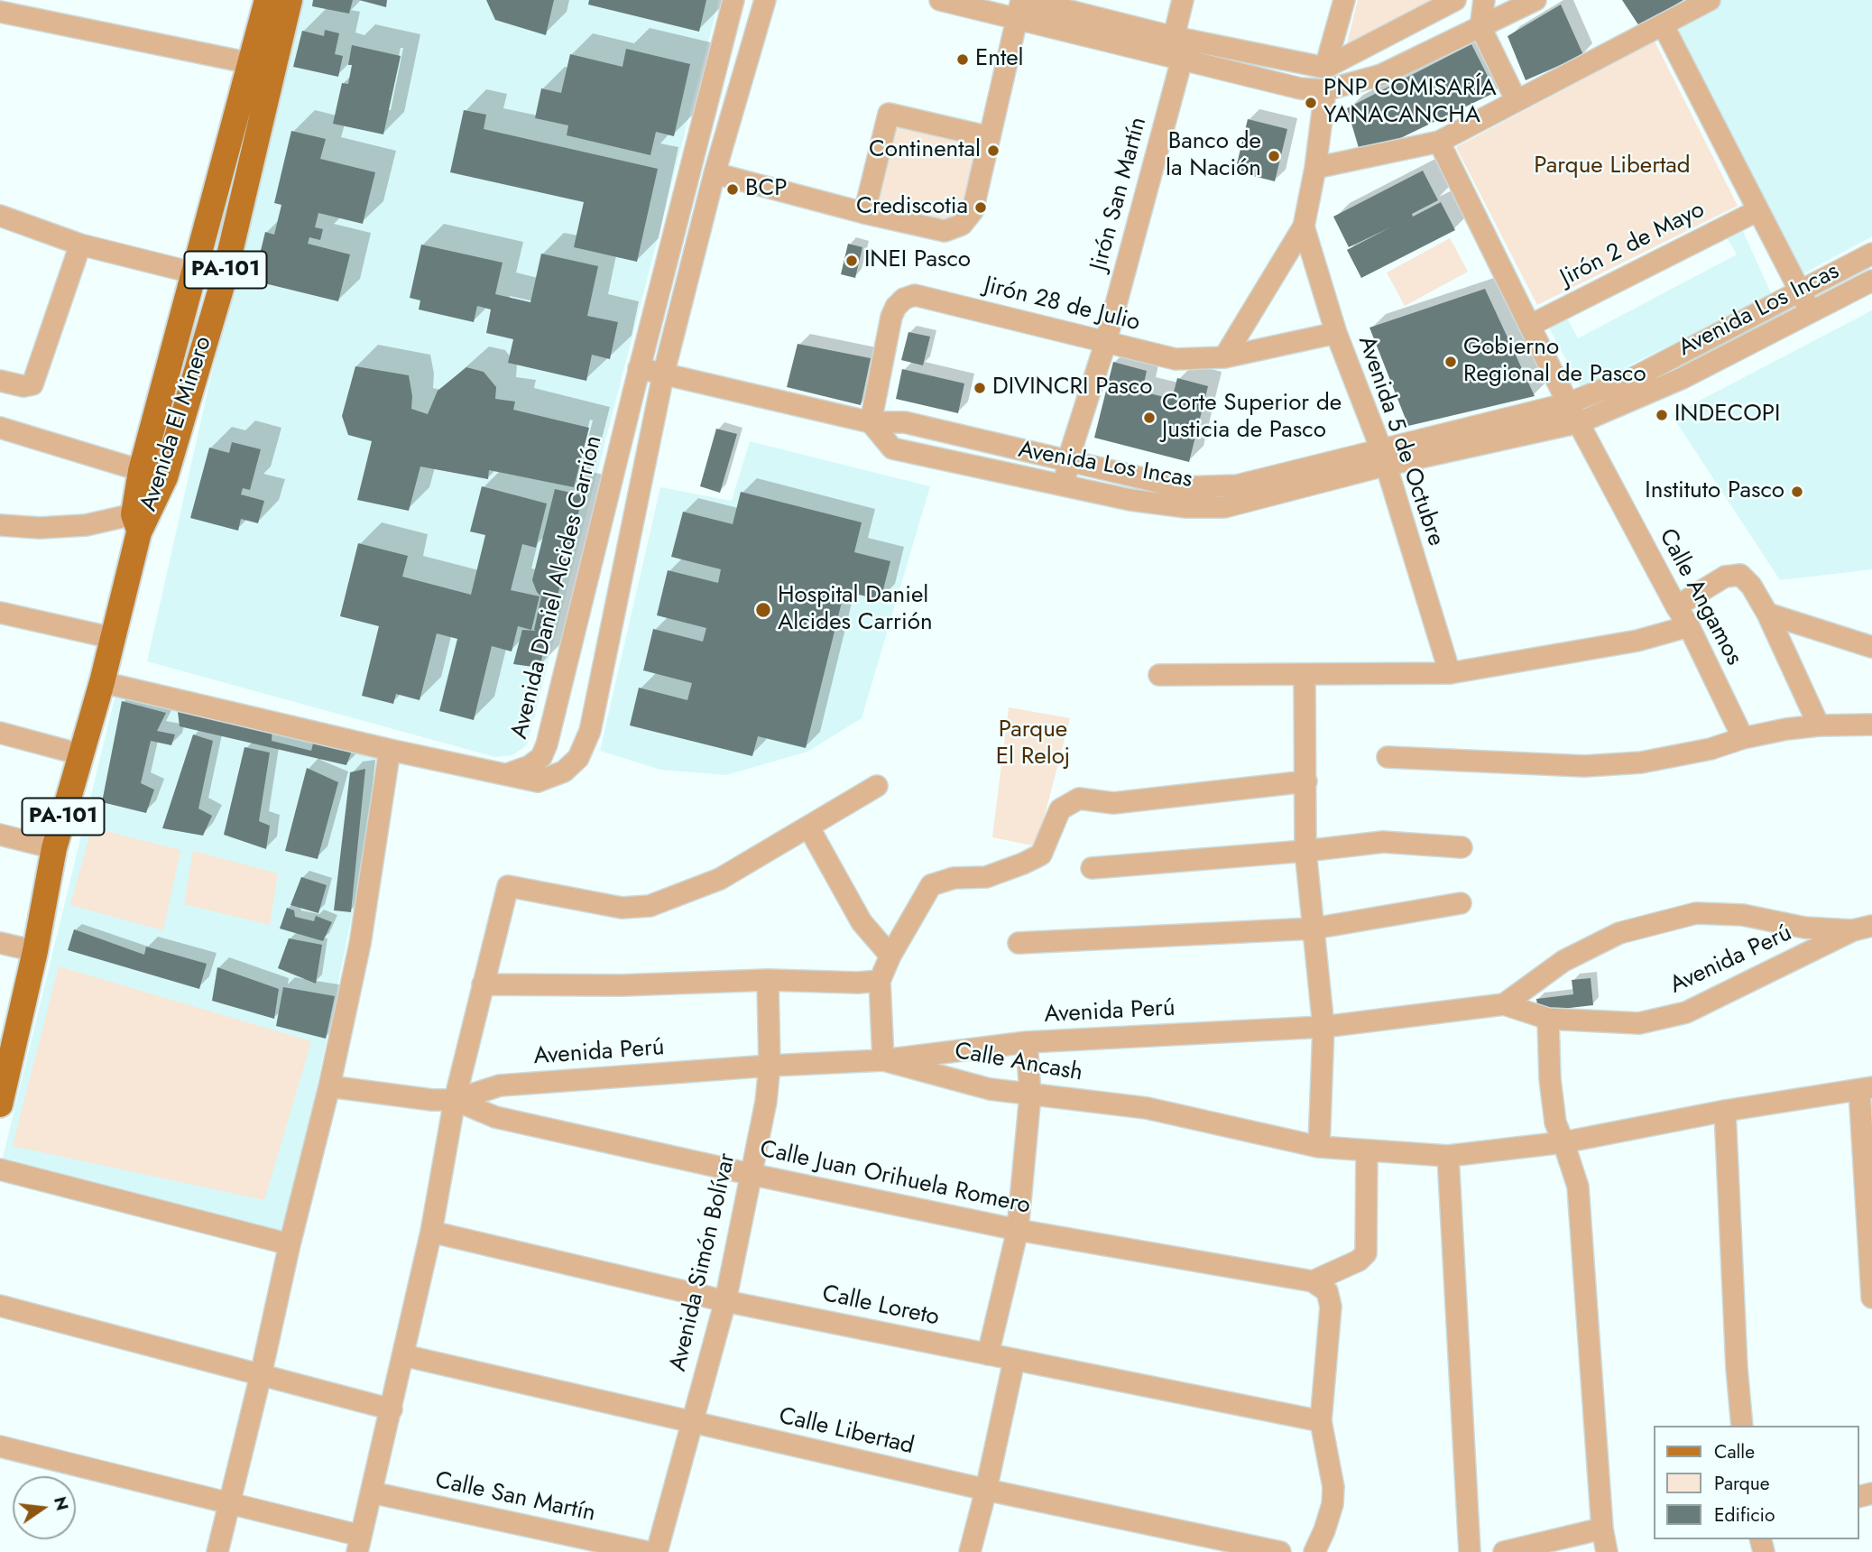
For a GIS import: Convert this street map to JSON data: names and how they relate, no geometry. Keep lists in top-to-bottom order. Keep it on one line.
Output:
{"streets":{"main road":["PA-101","Avenida El Minero"],"street":["Jirón San Martín","Jirón 2 de Mayo","Jirón 28 de Julio","Avenida Los Incas","Avenida 5 de Octubre","Avenida Daniel Alcides Carrión","Calle Angamos","Avenida Perú","Calle Ancash","Calle Juan Orihuela Romero","Avenida Simón Bolívar","Calle Loreto","Calle Libertad","Calle San Martín"]},"crossings":[["Jirón San Martín","Jirón 28 de Julio"],["Jirón San Martín","Avenida Los Incas"],["Jirón 2 de Mayo","Calle Angamos"],["PA-101","Avenida El Minero"],["Jirón 28 de Julio","Avenida Los Incas"],["Jirón 28 de Julio","Avenida 5 de Octubre"],["Avenida Los Incas","Avenida 5 de Octubre"],["Avenida Los Incas","Avenida Daniel Alcides Carrión"],["Avenida Los Incas","Calle Angamos"],["Avenida Perú","Calle Ancash"],["Avenida Perú","Calle Juan Orihuela Romero"],["Avenida Perú","Avenida Simón Bolívar"],["Calle Juan Orihuela Romero","Avenida Simón Bolívar"],["Avenida Simón Bolívar","Calle Loreto"],["Avenida Simón Bolívar","Calle Libertad"]],"parks":["Parque Libertad","Parque El Reloj"],"places":["Entel","PNP COMISARÍA YANACANCHA","Continental","Banco de la Nación","BCP","Crediscotia","INEI Pasco","Gobierno Regional de Pasco","DIVINCRI Pasco","INDECOPI","Corte Superior de Justicia de Pasco","Instituto Pasco","Hospital Daniel Alcides Carrión"],"legend":["Calle","Parque","Edificio"],"north":"right"}
